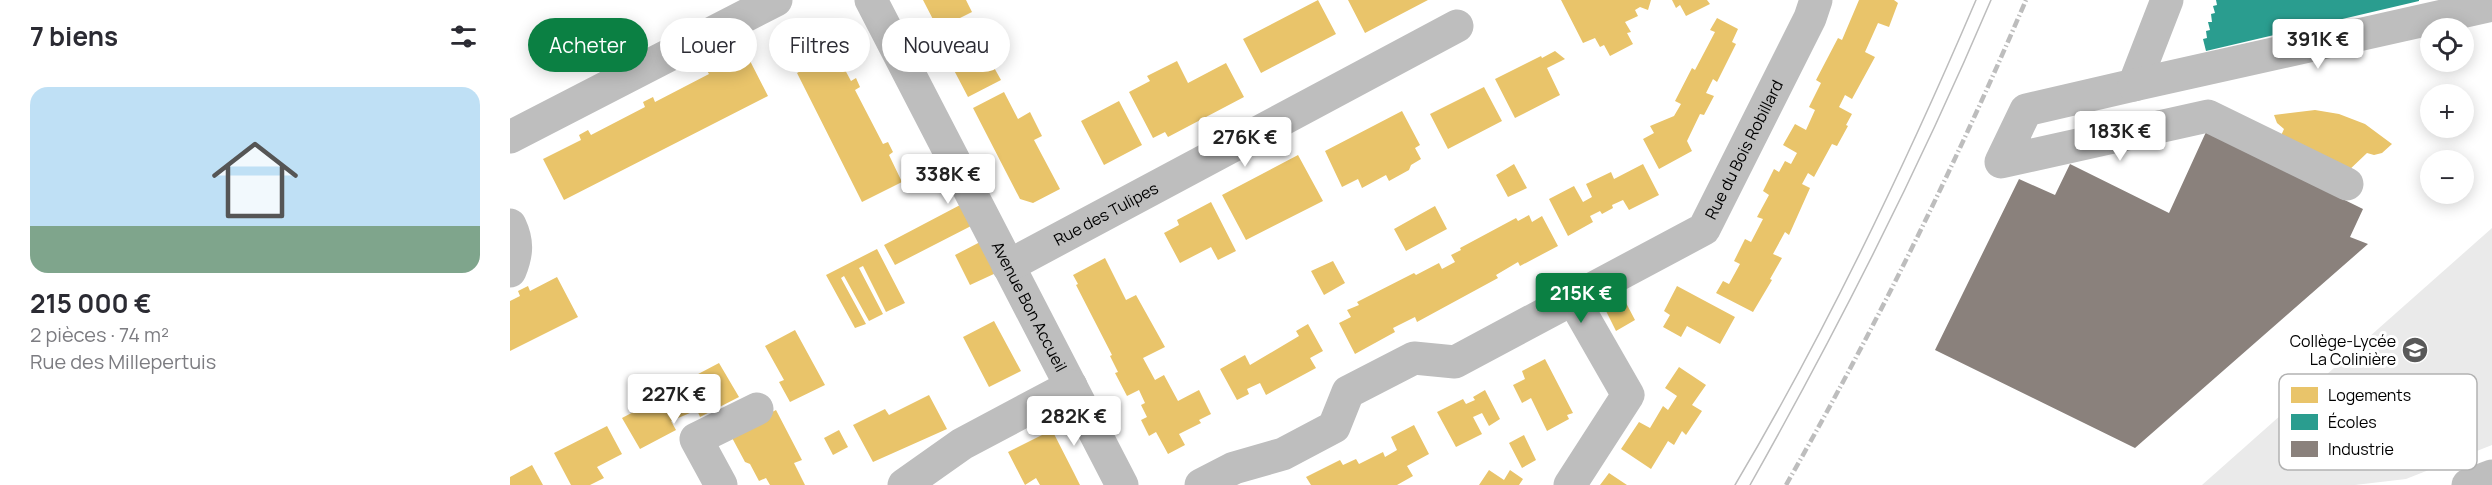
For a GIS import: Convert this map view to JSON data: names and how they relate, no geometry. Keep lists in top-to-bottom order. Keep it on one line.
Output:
{"streets":{"street":["Rue du Bois Robillard","Rue des Tulipes","Avenue Bon Accueil"]},"crossings":[["Rue des Tulipes","Avenue Bon Accueil"]],"places":{"school or university":["Collège-Lycée La Colinière"]},"legend":["Logements","Écoles","Industrie"],"page":{"heading":"7 biens","map_buttons":["+","−"],"chip":["Acheter","Louer","Filtres","Nouveau"],"price":["391K €","183K €","276K €","338K €","215K €","227K €","282K €"],"list":[{"name":"215 000 €","note":"2 pièces · 74 m² · Rue des Millepertuis"}]}}
